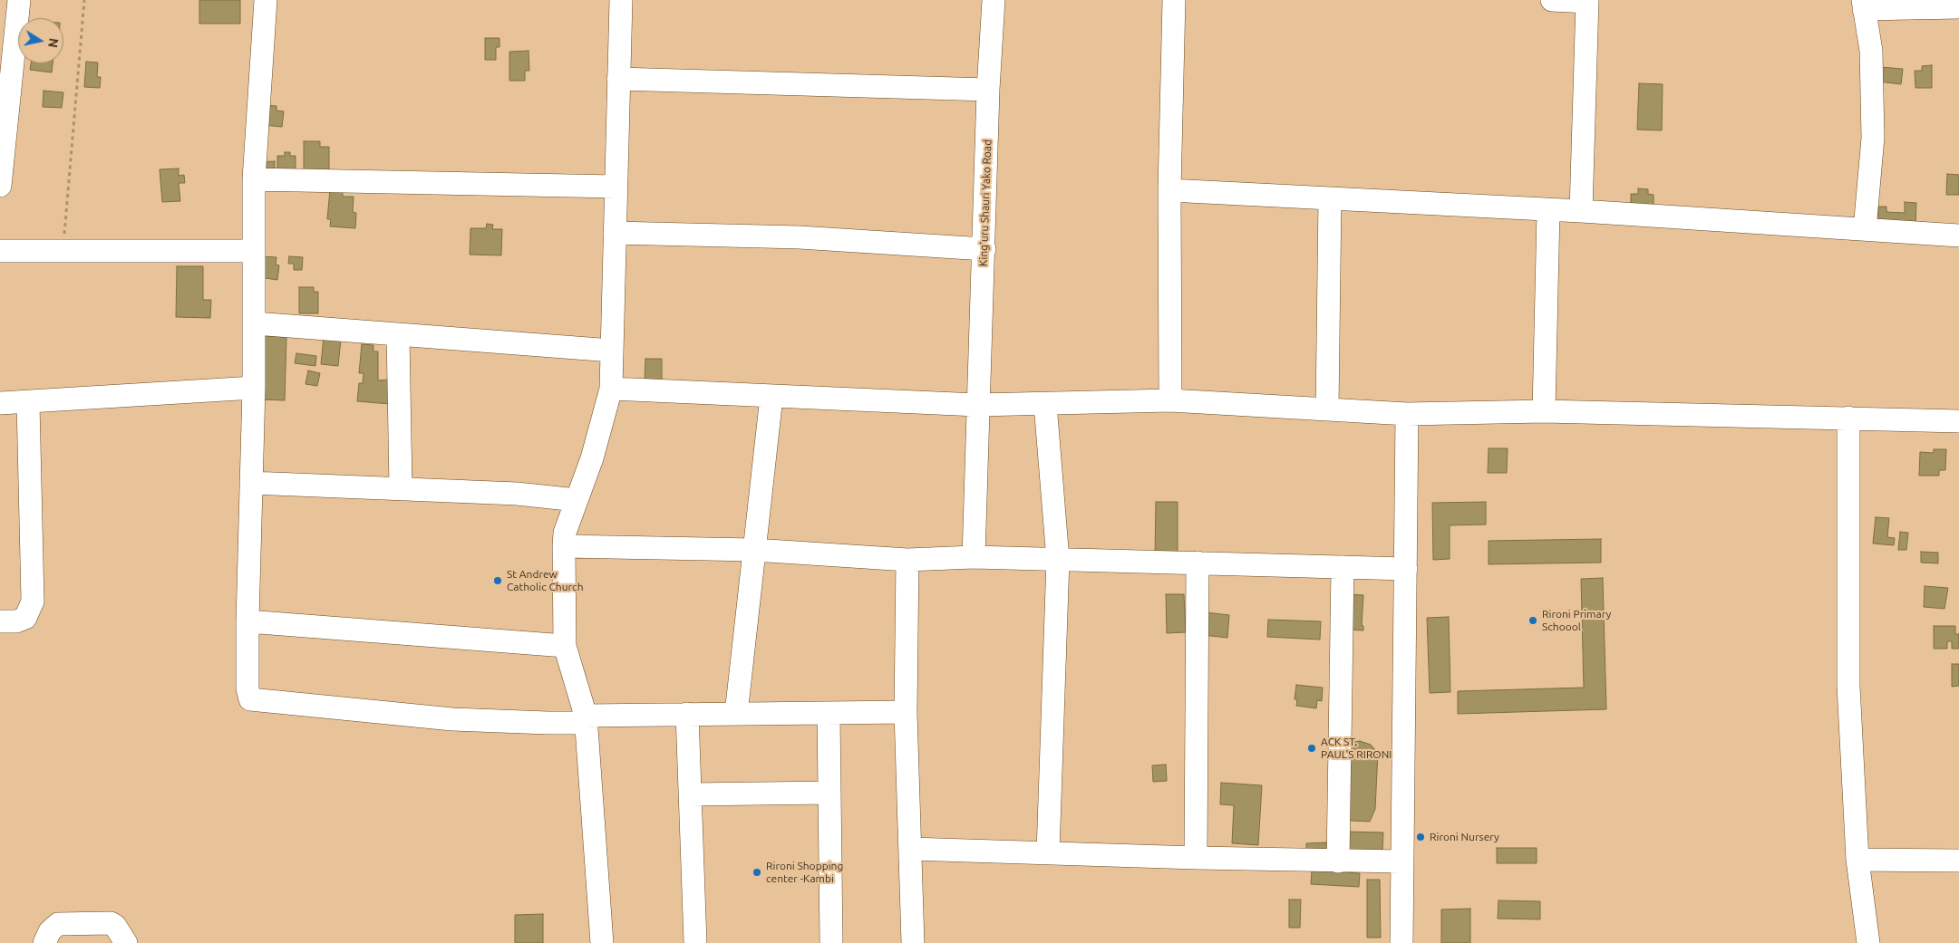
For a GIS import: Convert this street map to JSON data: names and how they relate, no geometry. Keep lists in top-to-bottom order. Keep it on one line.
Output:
{"streets":{"street":["King'uru Shauri Yako Road"]},"places":["St Andrew Catholic Church","Rironi Primary Schoool","ACK ST. PAUL'S RIRONI","Rironi Nursery","Rironi Shopping center -Kambi"],"north":"right"}
